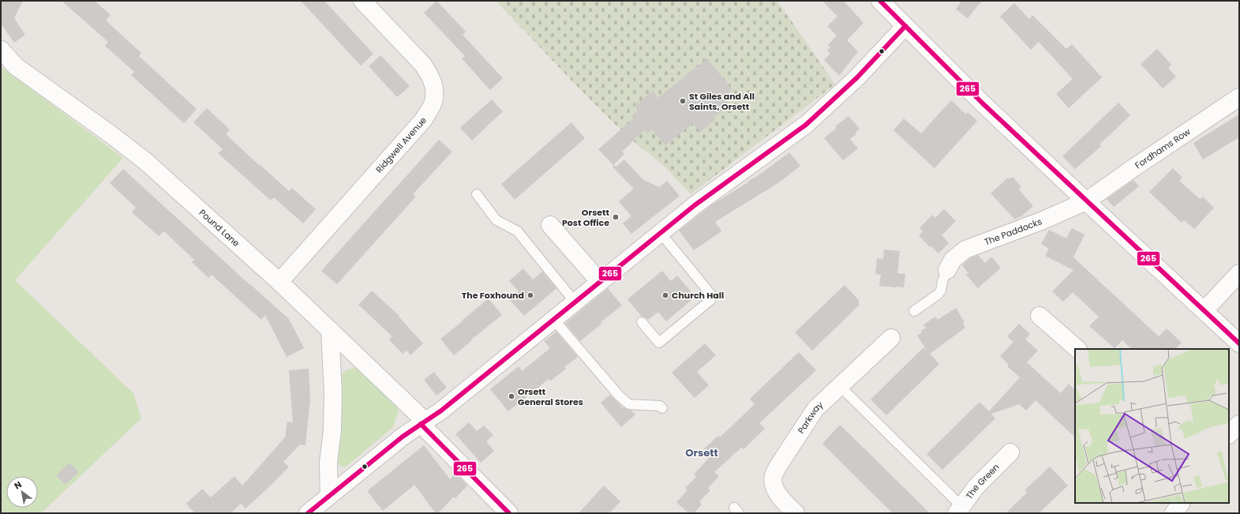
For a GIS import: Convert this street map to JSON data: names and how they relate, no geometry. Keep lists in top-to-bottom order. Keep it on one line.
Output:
{"streets":{"street":["Ridgwell Avenue","Fordhams Row","Pound Lane","The Paddocks","Parkway","The Green"]},"crossings":[["Ridgwell Avenue","Pound Lane"],["Fordhams Row","The Paddocks"]],"districts":["Orsett"],"places":["St Giles and All Saints, Orsett","Orsett Post Office","The Foxhound","Church Hall","Orsett General Stores"],"lines":["transit line 265"],"north":"top left"}
